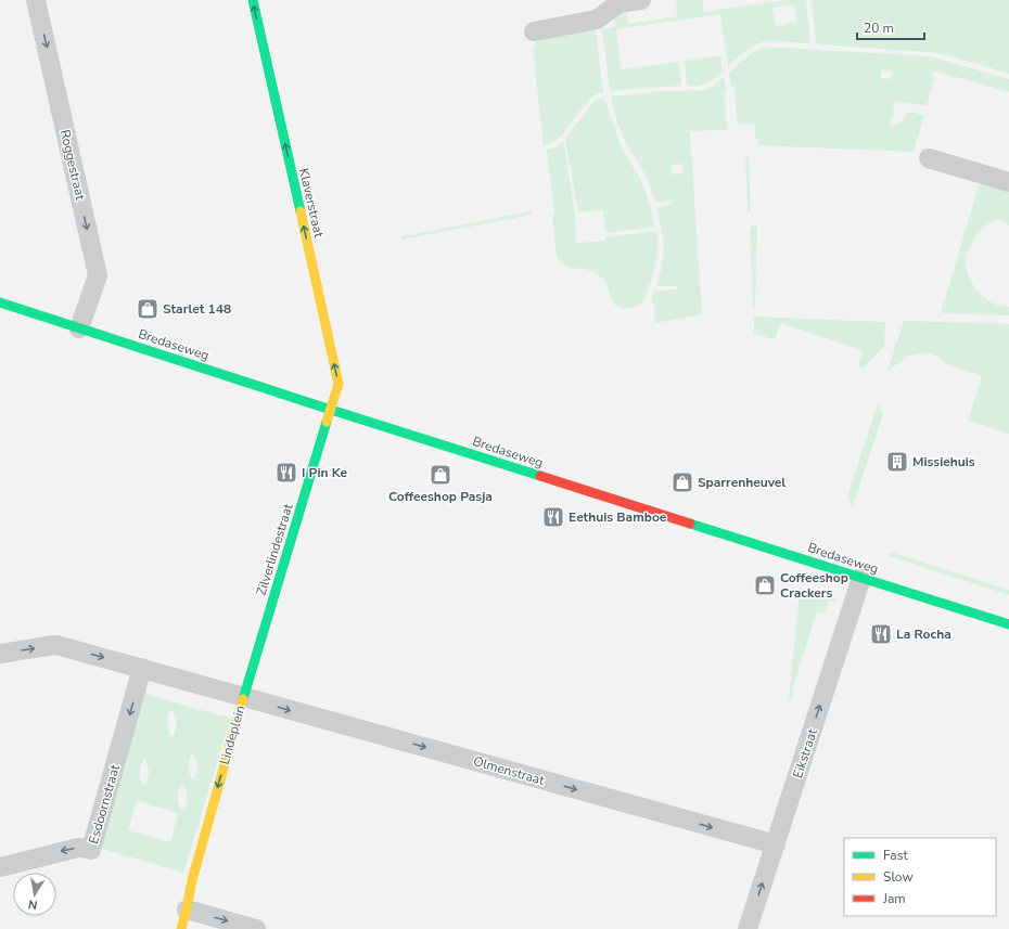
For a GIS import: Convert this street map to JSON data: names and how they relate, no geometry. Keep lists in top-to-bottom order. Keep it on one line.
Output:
{"streets":{"street":["Roggestraat","Klaverstraat","Bredaseweg","Zilverlindestraat","Lindeplein","Eikstraat","Olmenstraat","Esdoornstraat"]},"crossings":[["Roggestraat","Bredaseweg"],["Klaverstraat","Bredaseweg"],["Klaverstraat","Zilverlindestraat"],["Bredaseweg","Zilverlindestraat"],["Bredaseweg","Eikstraat"],["Zilverlindestraat","Lindeplein"],["Zilverlindestraat","Olmenstraat"],["Lindeplein","Olmenstraat"],["Lindeplein","Esdoornstraat"],["Eikstraat","Olmenstraat"]],"one_way":["Roggestraat","Klaverstraat","Eikstraat","Olmenstraat","Esdoornstraat"],"places":{"shop":["Starlet 148","Coffeeshop Pasja","Sparrenheuvel","Coffeeshop Crackers"],"building":["Missiehuis"],"restaurant":["I Pin Ke","Eethuis Bamboe","La Rocha"]},"legend":["Fast","Slow","Jam"],"scale_bar":"20 m","north":"bottom"}
